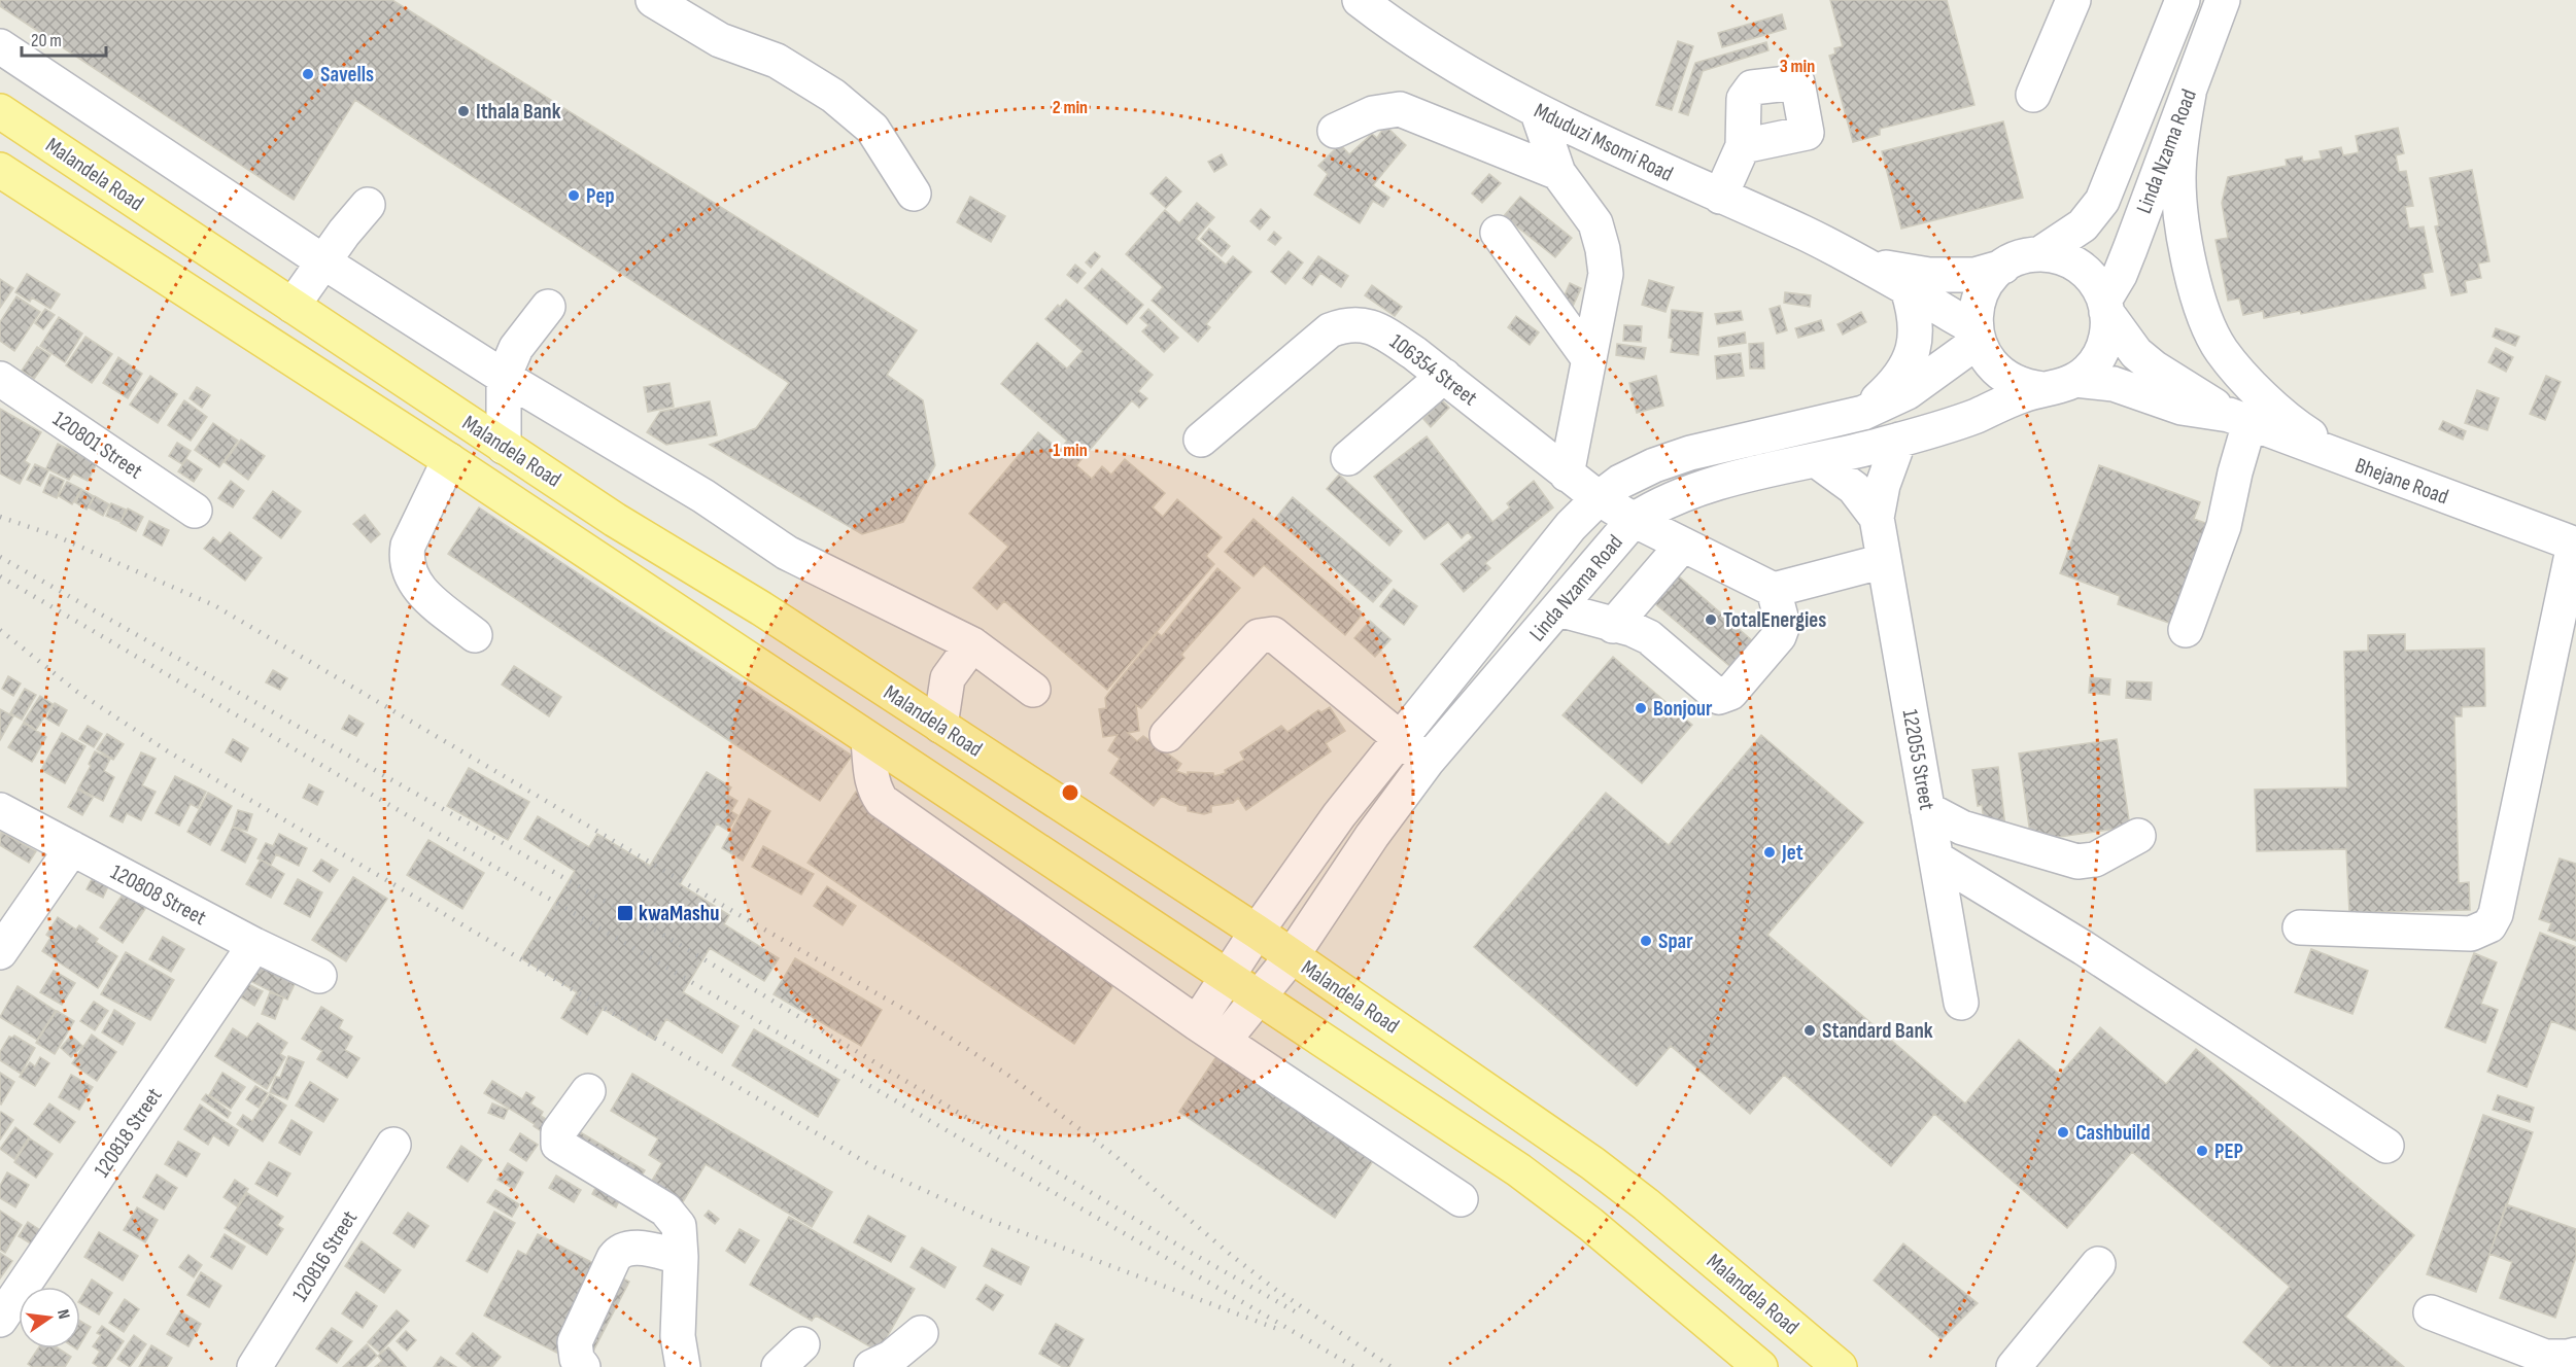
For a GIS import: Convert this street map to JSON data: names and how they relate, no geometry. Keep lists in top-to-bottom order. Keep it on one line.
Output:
{"streets":{"main road":["Malandela Road"],"street":["Mduduzi Msomi Road","Linda Nzama Road","106354 Street","120801 Street","Bhejane Road","122055 Street","120808 Street","120818 Street","120816 Street"]},"crossings":[["Mduduzi Msomi Road","Linda Nzama Road"],["Mduduzi Msomi Road","Bhejane Road"],["Linda Nzama Road","Malandela Road"],["Linda Nzama Road","106354 Street"],["Linda Nzama Road","Bhejane Road"],["Linda Nzama Road","122055 Street"],["120808 Street","120818 Street"]],"places":{"other":["Savells","Ithala Bank","Pep","TotalEnergies","Bonjour","Jet","Spar","Standard Bank","Cashbuild","PEP"],"transit":["kwaMashu"]},"scale_bar":"20 m","north":"right","rings":["3 min","2 min","1 min"]}
